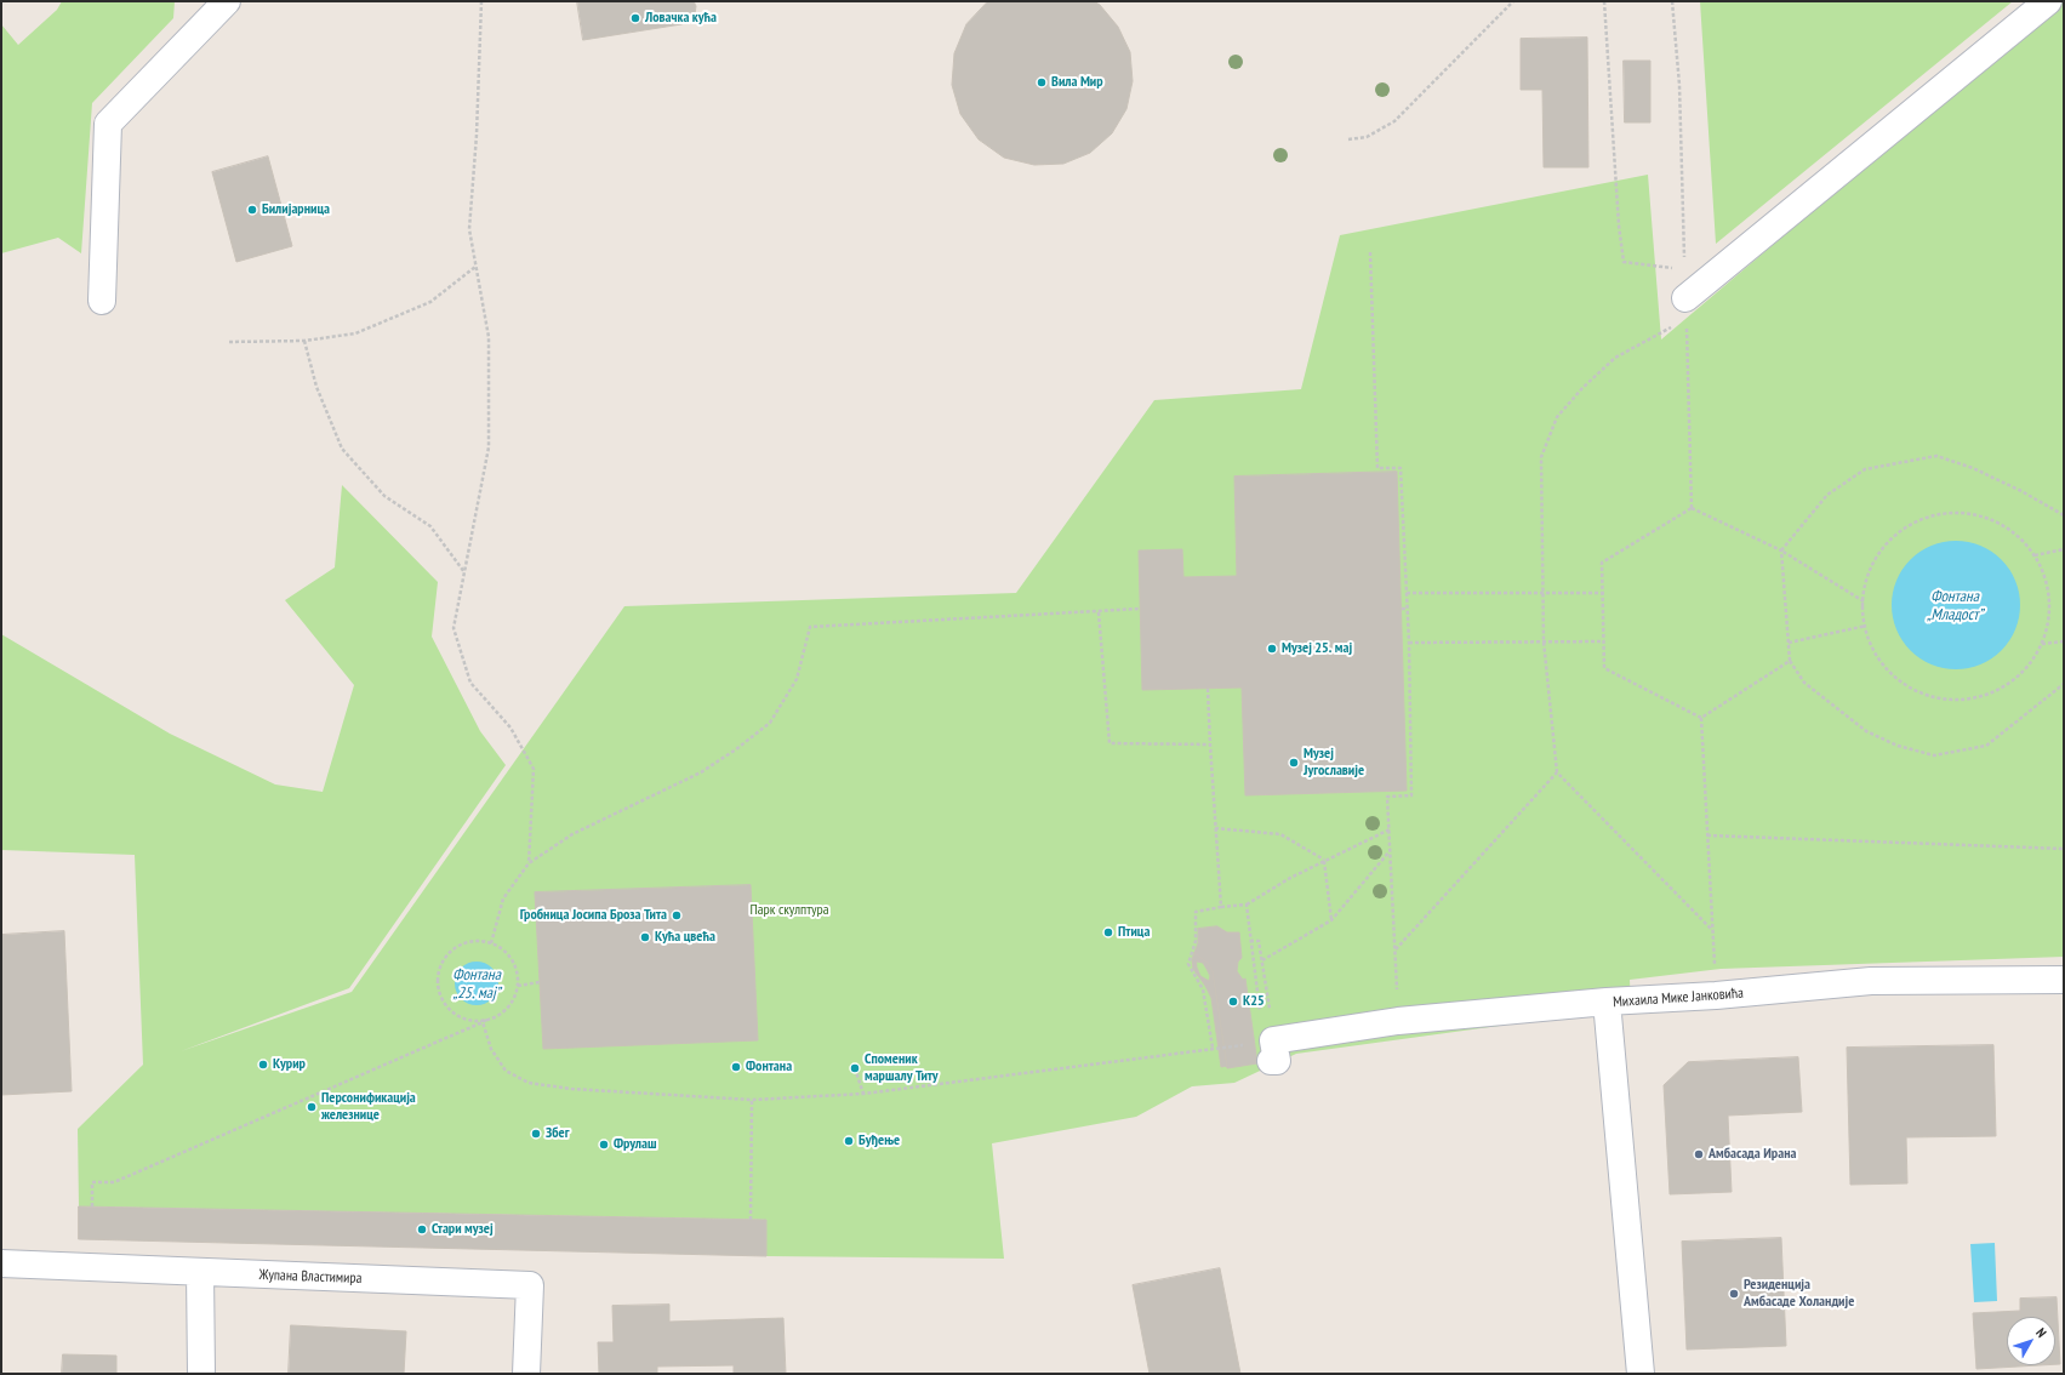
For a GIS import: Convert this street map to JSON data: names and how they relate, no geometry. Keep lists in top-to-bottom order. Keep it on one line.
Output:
{"streets":{"street":["Михаила Мике Јанковића","Жупана Властимира"]},"water":["Фонтана „Младост”","Фонтана „25. мај”"],"parks":["Парк скулптура"],"places":["Ловачка кућа","Вила Мир","Билијарница","Музеј 25. мај","Музеј Југославије","Гробница Јосипа Броза Тита","Птица","Кућа цвећа","К25","Курир","Фонтана","Споменик маршалу Титу","Персонификација железнице","Збег","Буђење","Фрулаш","Амбасада Ирана","Стари музеј","Резиденција Амбасаде Холандије"],"north":"top right"}
